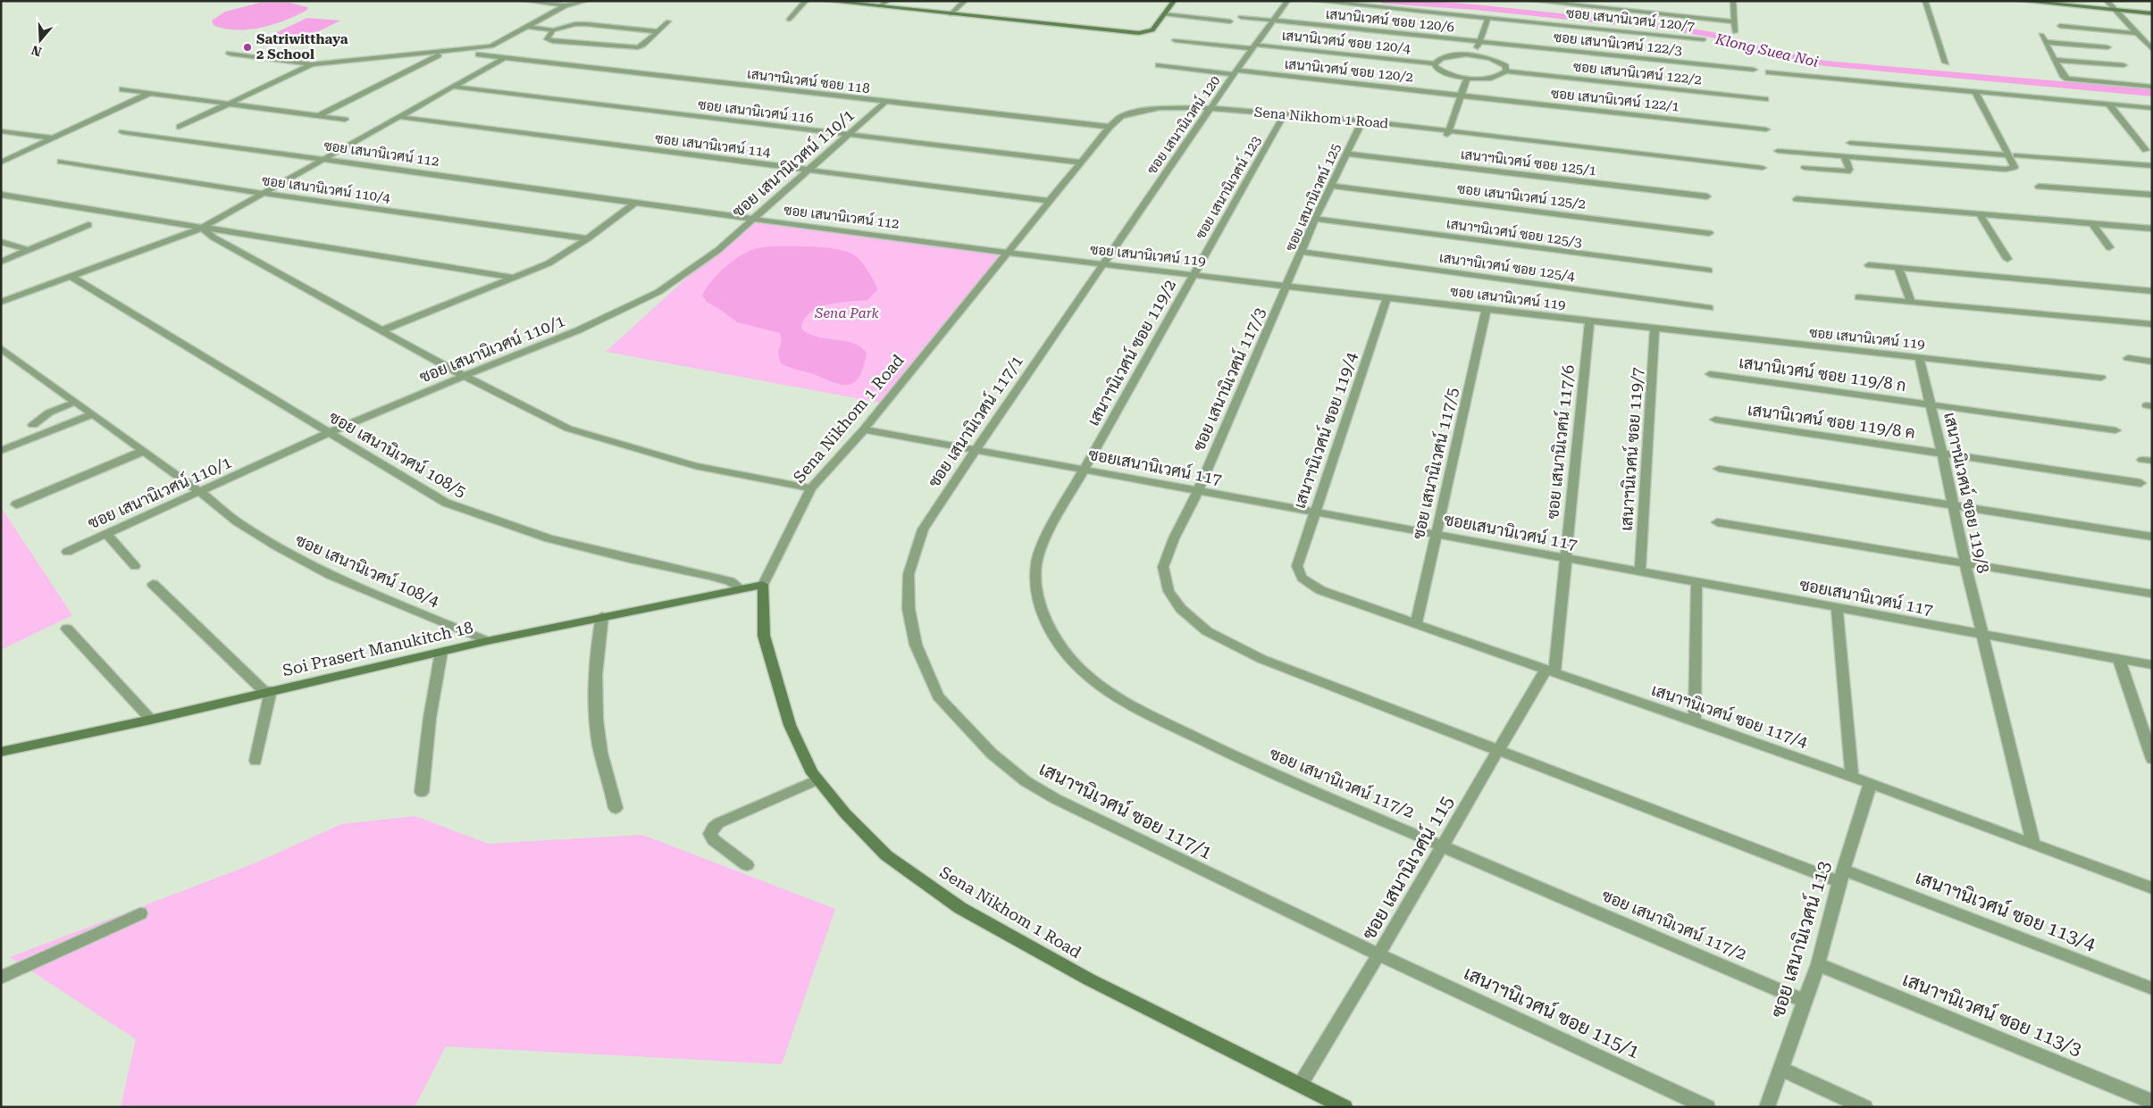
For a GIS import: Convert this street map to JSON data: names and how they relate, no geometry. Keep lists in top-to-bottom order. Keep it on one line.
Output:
{"streets":{"street":["ซอย เสนานิเวศน์ 120/7","เสนานิเวศน์ ซอย 120/6","เสนานิเวศน์ ซอย 120/4","ซอย เสนานิเวศน์ 122/3","เสนานิเวศน์ ซอย 120/2","ซอย เสนานิเวศน์ 122/2","เสนาฯนิเวศน์ ซอย 118","ซอย เสนานิเวศน์ 122/1","ซอย เสนานิเวศน์ 116","Sena Nikhom 1 Road","ซอย เสนานิเวศน์ 120","ซอย เสนานิเวศน์ 114","ซอย เสนานิเวศน์ 112","เสนาฯนิเวศน์ ซอย 125/1","ซอย เสนานิเวศน์ 110/1","ซอย เสนานิเวศน์ 123","ซอย เสนานิเวศน์ 110/4","ซอย เสนานิเวศน์ 125/2","ซอย เสนานิเวศน์ 125","เสนาฯนิเวศน์ ซอย 125/3","ซอย เสนานิเวศน์ 119","เสนาฯนิเวศน์ ซอย 125/4","เสนาฯนิเวศน์ ซอย 119/2","เสนานิเวศน์ ซอย 119/8 ก","ซอย เสนานิเวศน์ 117/3","ซอย เสนานิเวศน์ 117/1","เสนานิเวศน์ ซอย 119/8 ค","เสนาฯนิเวศน์ ซอย 119/4","ซอย เสนานิเวศน์ 117/6","เสนาฯนิเวศน์ ซอย 119/7","ซอย เสนานิเวศน์ 108/5","ซอย เสนานิเวศน์ 117/5","ซอยเสนานิเวศน์ 117","เสนาฯนิเวศน์ ซอย 119/8","ซอย เสนานิเวศน์ 108/4","Soi Prasert Manukitch 18","เสนาฯนิเวศน์ ซอย 117/4","ซอย เสนานิเวศน์ 117/2","เสนาฯนิเวศน์ ซอย 117/1","ซอย เสนานิเวศน์ 115","เสนาฯนิเวศน์ ซอย 113/4","ซอย เสนานิเวศน์ 113","เสนาฯนิเวศน์ ซอย 115/1","เสนาฯนิเวศน์ ซอย 113/3"]},"crossings":[["เสนานิเวศน์ ซอย 120/6","ซอย เสนานิเวศน์ 122/3"],["เสนานิเวศน์ ซอย 120/6","ซอย เสนานิเวศน์ 120"],["เสนานิเวศน์ ซอย 120/4","ซอย เสนานิเวศน์ 120"],["เสนานิเวศน์ ซอย 120/2","ซอย เสนานิเวศน์ 122/1"],["เสนานิเวศน์ ซอย 120/2","ซอย เสนานิเวศน์ 120"],["เสนาฯนิเวศน์ ซอย 118","Sena Nikhom 1 Road"],["เสนาฯนิเวศน์ ซอย 118","ซอย เสนานิเวศน์ 110/1"],["ซอย เสนานิเวศน์ 116","Sena Nikhom 1 Road"],["ซอย เสนานิเวศน์ 116","ซอย เสนานิเวศน์ 110/1"],["Sena Nikhom 1 Road","ซอย เสนานิเวศน์ 120"],["Sena Nikhom 1 Road","ซอย เสนานิเวศน์ 114"],["Sena Nikhom 1 Road","ซอย เสนานิเวศน์ 123"],["Sena Nikhom 1 Road","ซอย เสนานิเวศน์ 125"],["Sena Nikhom 1 Road","ซอย เสนานิเวศน์ 119"],["Sena Nikhom 1 Road","ซอยเสนานิเวศน์ 117"],["Sena Nikhom 1 Road","Soi Prasert Manukitch 18"],["Sena Nikhom 1 Road","ซอย เสนานิเวศน์ 115"],["ซอย เสนานิเวศน์ 120","ซอย เสนานิเวศน์ 119"],["ซอย เสนานิเวศน์ 120","ซอย เสนานิเวศน์ 117/1"],["ซอย เสนานิเวศน์ 114","ซอย เสนานิเวศน์ 110/1"],["ซอย เสนานิเวศน์ 112","ซอย เสนานิเวศน์ 110/1"],["ซอย เสนานิเวศน์ 112","ซอย เสนานิเวศน์ 119"],["เสนาฯนิเวศน์ ซอย 125/1","ซอย เสนานิเวศน์ 125"],["ซอย เสนานิเวศน์ 110/1","ซอย เสนานิเวศน์ 108/5"],["ซอย เสนานิเวศน์ 110/1","ซอย เสนานิเวศน์ 108/4"],["ซอย เสนานิเวศน์ 123","ซอย เสนานิเวศน์ 119"],["ซอย เสนานิเวศน์ 123","เสนาฯนิเวศน์ ซอย 119/2"],["ซอย เสนานิเวศน์ 125/2","ซอย เสนานิเวศน์ 125"],["ซอย เสนานิเวศน์ 125","เสนาฯนิเวศน์ ซอย 125/3"],["ซอย เสนานิเวศน์ 125","ซอย เสนานิเวศน์ 119"],["ซอย เสนานิเวศน์ 125","เสนาฯนิเวศน์ ซอย 125/4"],["ซอย เสนานิเวศน์ 125","ซอย เสนานิเวศน์ 117/3"],["ซอย เสนานิเวศน์ 119","เสนาฯนิเวศน์ ซอย 119/2"],["ซอย เสนานิเวศน์ 119","ซอย เสนานิเวศน์ 117/3"],["ซอย เสนานิเวศน์ 119","ซอย เสนานิเวศน์ 117/1"],["ซอย เสนานิเวศน์ 119","เสนาฯนิเวศน์ ซอย 119/4"],["ซอย เสนานิเวศน์ 119","ซอย เสนานิเวศน์ 117/6"],["ซอย เสนานิเวศน์ 119","เสนาฯนิเวศน์ ซอย 119/7"],["ซอย เสนานิเวศน์ 119","ซอย เสนานิเวศน์ 117/5"],["ซอย เสนานิเวศน์ 119","เสนาฯนิเวศน์ ซอย 119/8"],["เสนาฯนิเวศน์ ซอย 119/2","ซอยเสนานิเวศน์ 117"],["เสนาฯนิเวศน์ ซอย 119/2","ซอย เสนานิเวศน์ 117/2"],["เสนานิเวศน์ ซอย 119/8 ก","เสนาฯนิเวศน์ ซอย 119/8"],["ซอย เสนานิเวศน์ 117/3","ซอยเสนานิเวศน์ 117"],["ซอย เสนานิเวศน์ 117/3","ซอย เสนานิเวศน์ 115"],["ซอย เสนานิเวศน์ 117/3","เสนาฯนิเวศน์ ซอย 113/4"],["ซอย เสนานิเวศน์ 117/1","ซอยเสนานิเวศน์ 117"],["ซอย เสนานิเวศน์ 117/1","เสนาฯนิเวศน์ ซอย 117/1"],["เสนานิเวศน์ ซอย 119/8 ค","เสนาฯนิเวศน์ ซอย 119/8"],["เสนาฯนิเวศน์ ซอย 119/4","ซอยเสนานิเวศน์ 117"],["เสนาฯนิเวศน์ ซอย 119/4","เสนาฯนิเวศน์ ซอย 117/4"],["ซอย เสนานิเวศน์ 117/6","ซอยเสนานิเวศน์ 117"],["ซอย เสนานิเวศน์ 117/6","เสนาฯนิเวศน์ ซอย 117/4"],["ซอย เสนานิเวศน์ 117/6","ซอย เสนานิเวศน์ 115"],["เสนาฯนิเวศน์ ซอย 119/7","ซอยเสนานิเวศน์ 117"],["ซอย เสนานิเวศน์ 108/5","Soi Prasert Manukitch 18"],["ซอย เสนานิเวศน์ 117/5","ซอยเสนานิเวศน์ 117"],["ซอย เสนานิเวศน์ 117/5","เสนาฯนิเวศน์ ซอย 117/4"],["ซอยเสนานิเวศน์ 117","เสนาฯนิเวศน์ ซอย 119/8"],["ซอยเสนานิเวศน์ 117","ซอย เสนานิเวศน์ 117/2"],["เสนาฯนิเวศน์ ซอย 119/8","เสนาฯนิเวศน์ ซอย 117/4"],["ซอย เสนานิเวศน์ 108/4","Soi Prasert Manukitch 18"],["เสนาฯนิเวศน์ ซอย 117/4","ซอย เสนานิเวศน์ 115"],["เสนาฯนิเวศน์ ซอย 117/4","ซอย เสนานิเวศน์ 113"],["ซอย เสนานิเวศน์ 117/2","ซอย เสนานิเวศน์ 115"],["ซอย เสนานิเวศน์ 117/2","ซอย เสนานิเวศน์ 113"],["เสนาฯนิเวศน์ ซอย 117/1","ซอย เสนานิเวศน์ 115"],["เสนาฯนิเวศน์ ซอย 117/1","เสนาฯนิเวศน์ ซอย 115/1"],["ซอย เสนานิเวศน์ 115","เสนาฯนิเวศน์ ซอย 113/4"],["ซอย เสนานิเวศน์ 115","เสนาฯนิเวศน์ ซอย 115/1"],["เสนาฯนิเวศน์ ซอย 113/4","ซอย เสนานิเวศน์ 113"],["ซอย เสนานิเวศน์ 113","เสนาฯนิเวศน์ ซอย 113/3"]],"water":["Klong Suea Noi"],"parks":["Sena Park"],"places":["Satriwitthaya 2 School"],"north":"bottom"}
